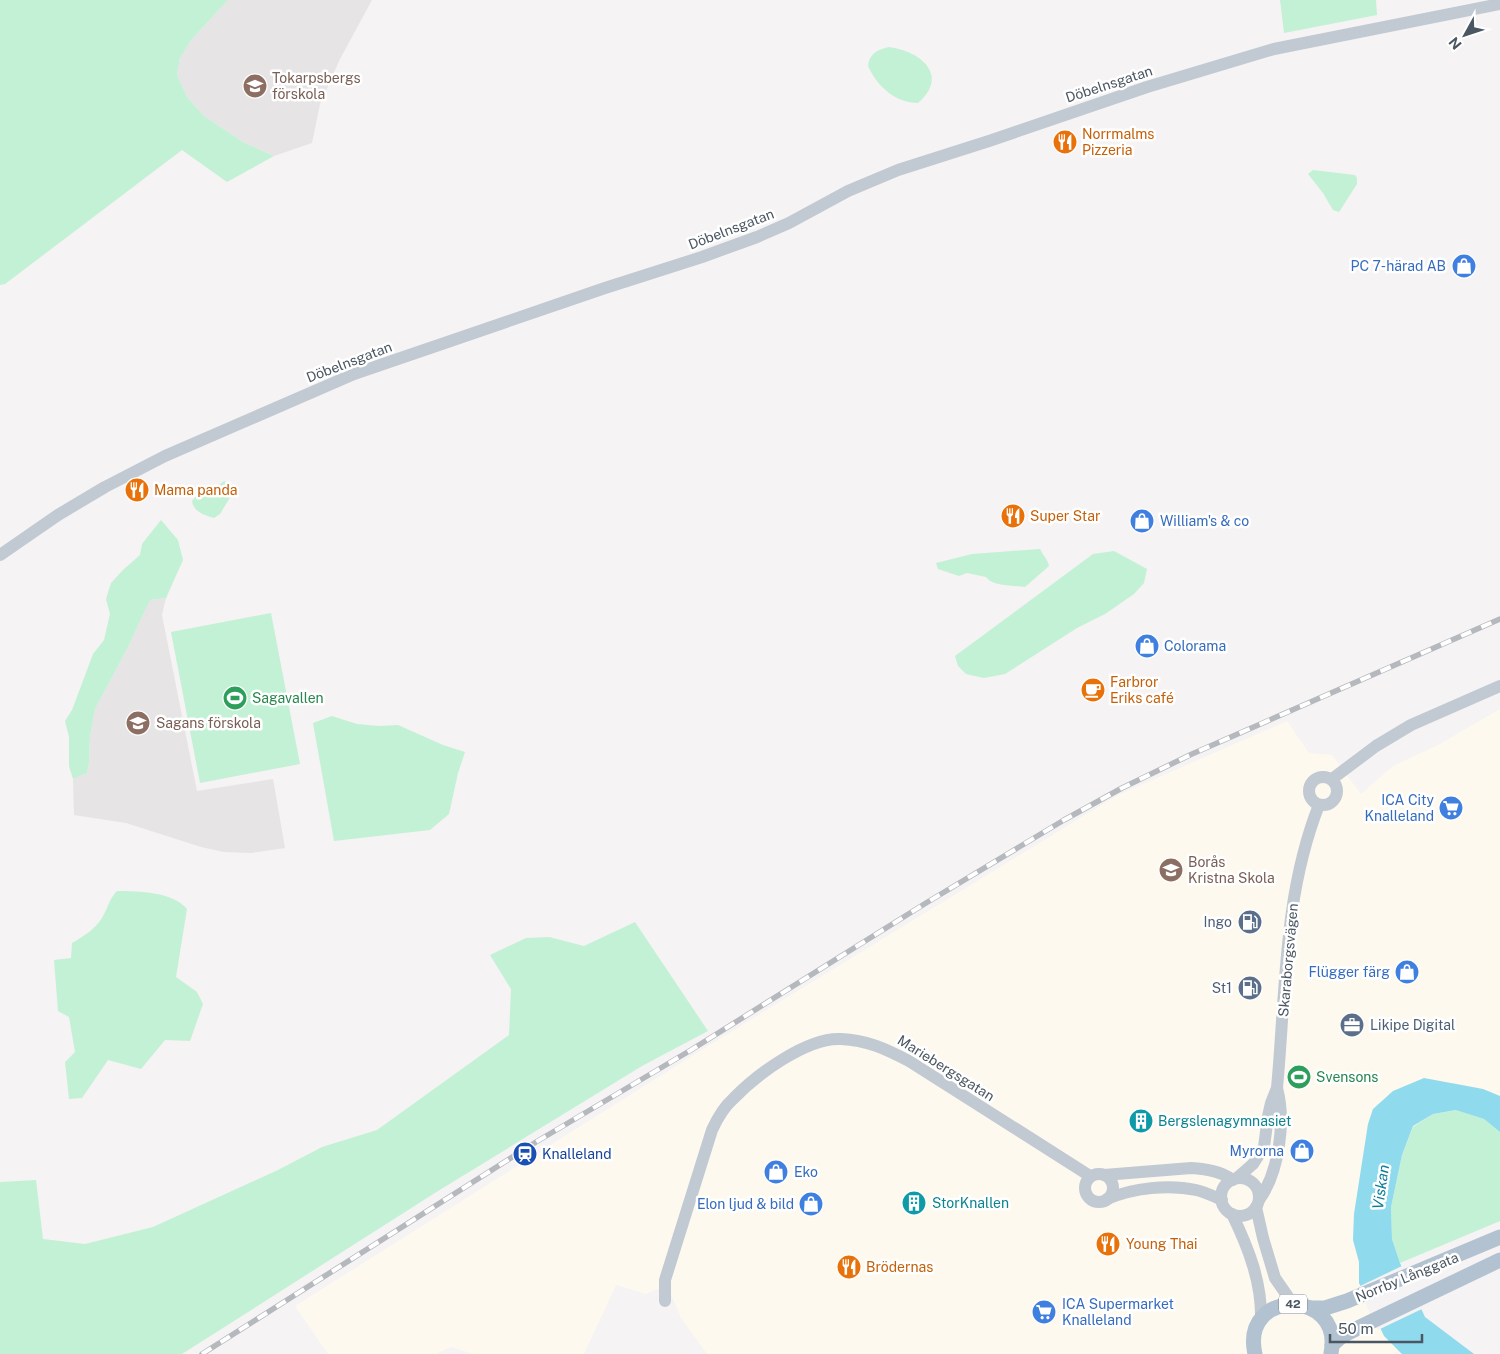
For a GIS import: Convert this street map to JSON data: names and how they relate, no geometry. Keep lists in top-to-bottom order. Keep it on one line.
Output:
{"streets":{"main road":["Norrby Långgata","42"],"street":["Döbelnsgatan","Skaraborgsvägen","Mariebergsgatan"]},"crossings":[["Norrby Långgata","42"]],"water":["Viskan"],"places":{"school or university":["Tokarpsbergs förskola","Sagans förskola","Borås Kristna Skola"],"restaurant":["Norrmalms Pizzeria","Mama panda","Super Star","Young Thai","Brödernas"],"shop":["PC 7-härad AB","William's & co","Colorama","Flügger färg","Myrorna","Eko","Elon ljud & bild"],"cafe":["Farbror Eriks café"],"sports":["Sagavallen","Svensons"],"supermarket":["ICA City Knalleland","ICA Supermarket Knalleland"],"fuel station":["Ingo","St1"],"office":["Likipe Digital"],"building":["Bergslenagymnasiet","StorKnallen"],"station":["Knalleland"]},"scale_bar":"50 m","north":"bottom left"}
